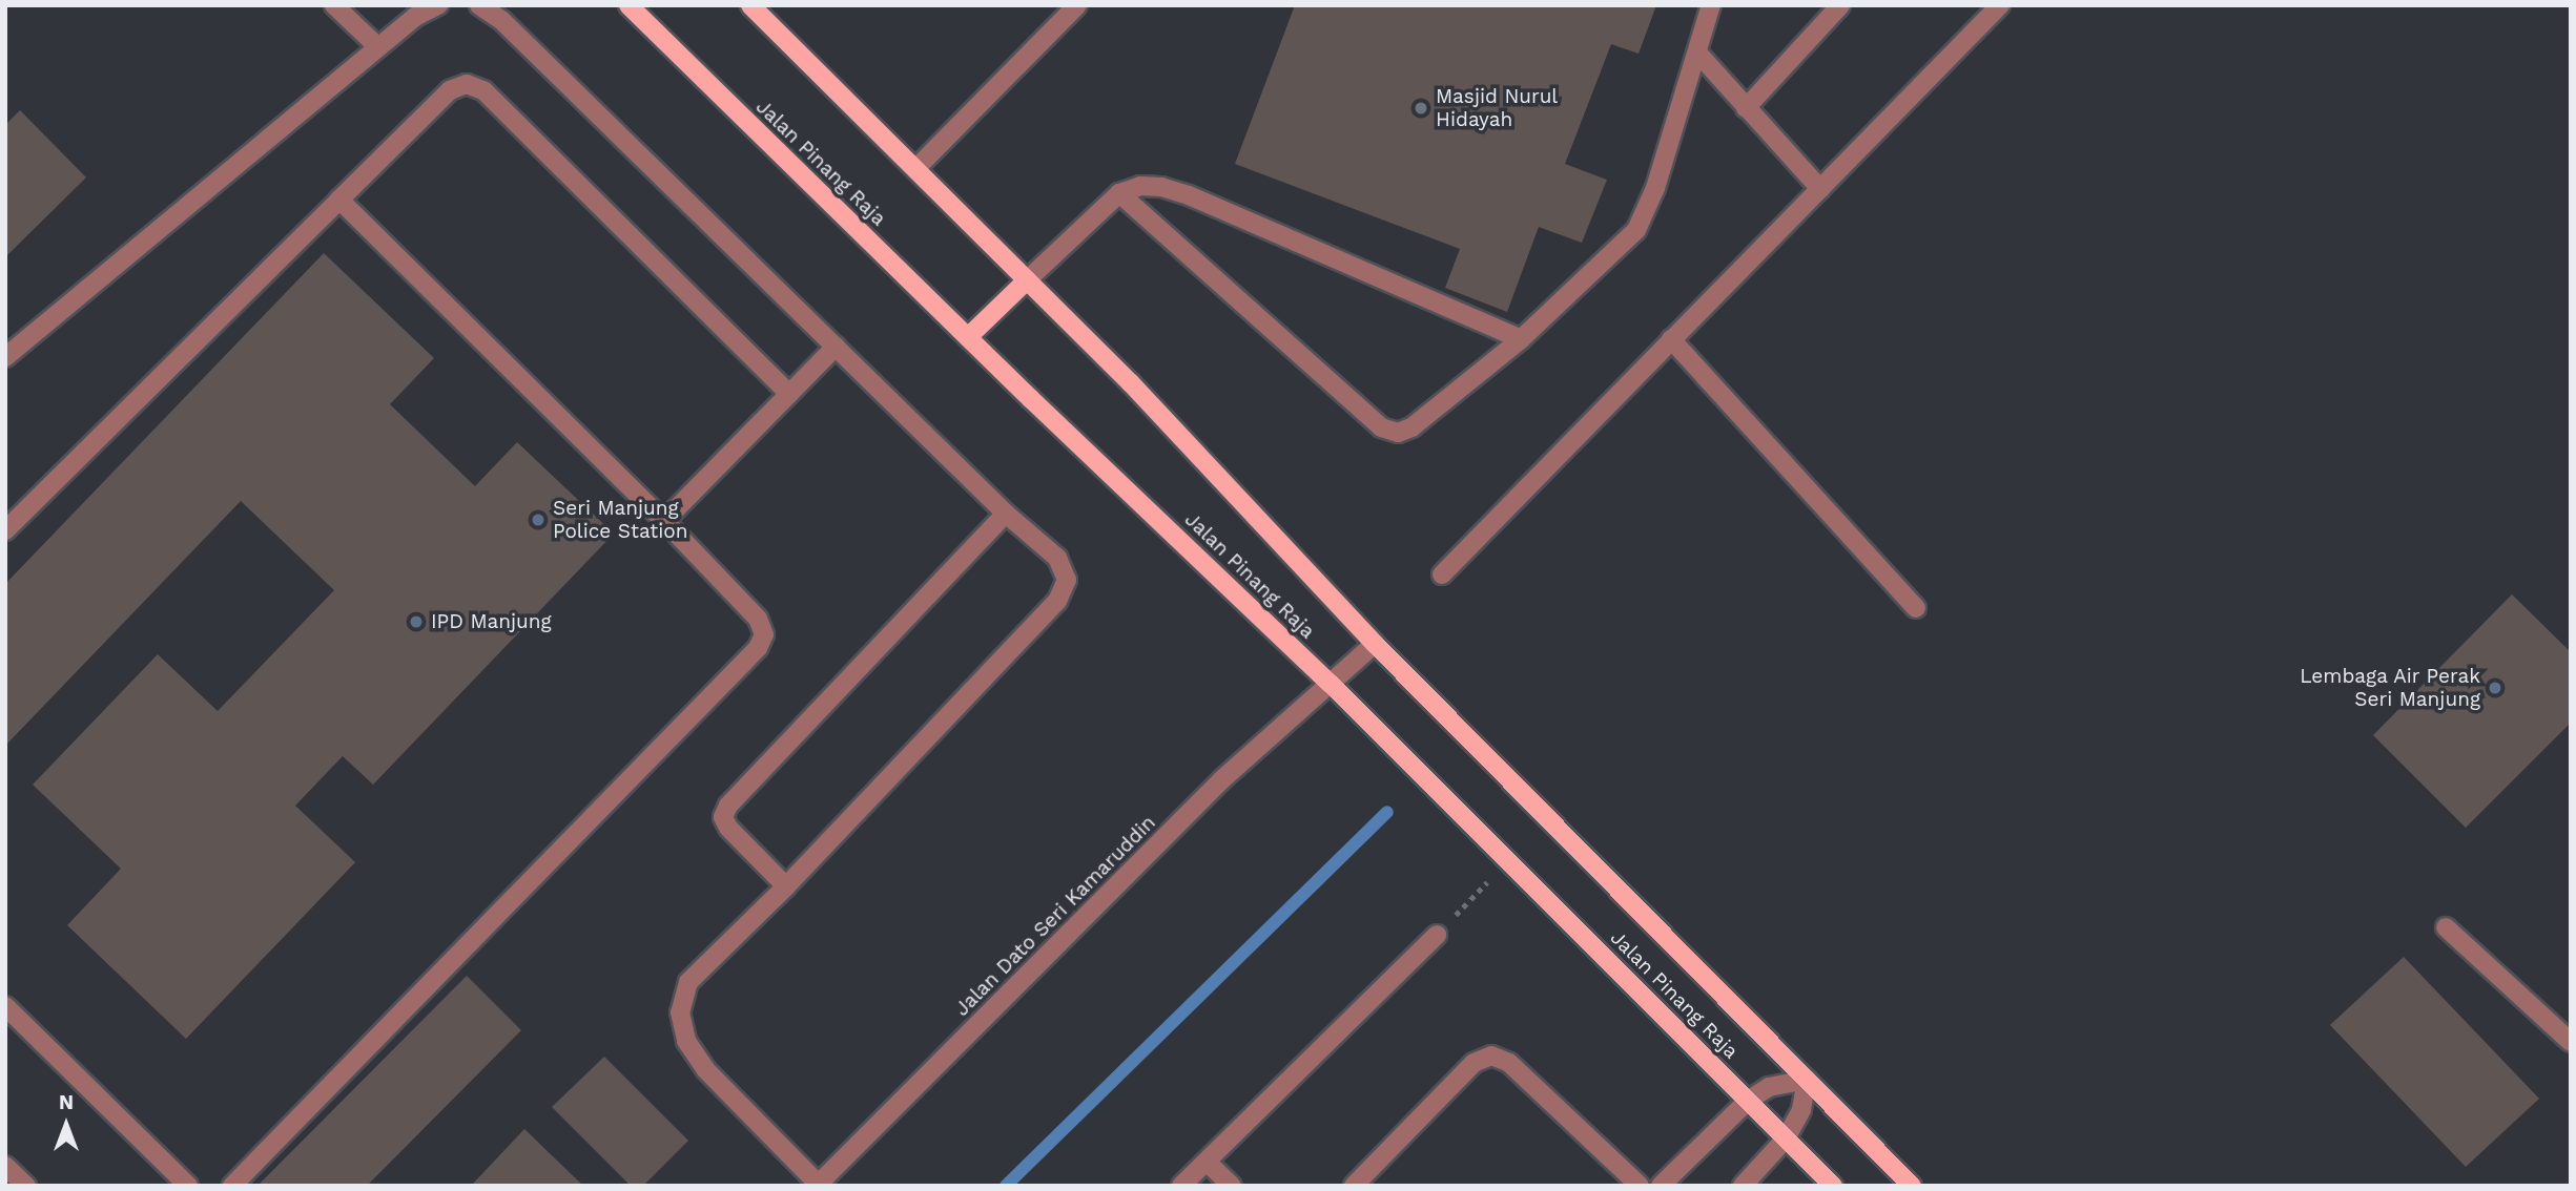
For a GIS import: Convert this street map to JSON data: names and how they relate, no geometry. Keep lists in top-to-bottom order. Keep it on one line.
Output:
{"streets":{"main road":["Jalan Pinang Raja"],"street":["Jalan Dato Seri Kamaruddin"]},"crossings":[["Jalan Pinang Raja","Jalan Dato Seri Kamaruddin"]],"places":["Masjid Nurul Hidayah","Seri Manjung Police Station","IPD Manjung","Lembaga Air Perak Seri Manjung"],"north":"top"}
